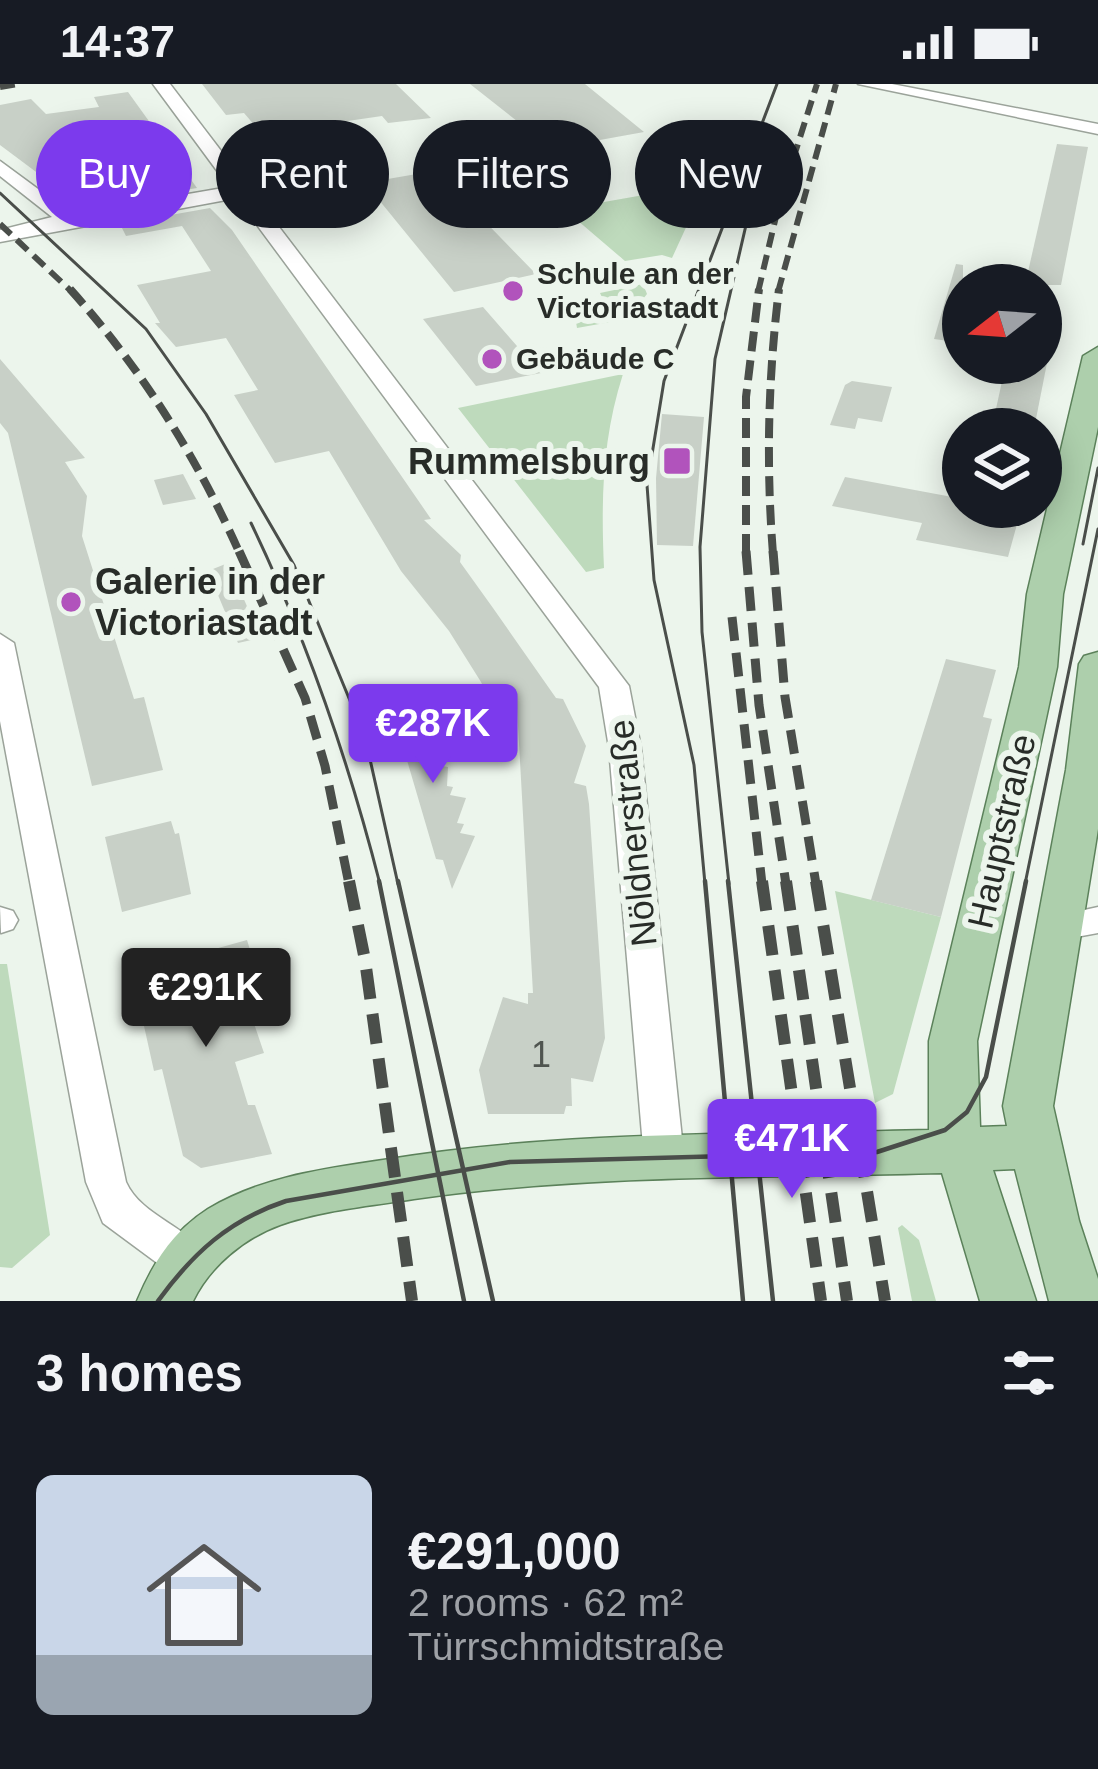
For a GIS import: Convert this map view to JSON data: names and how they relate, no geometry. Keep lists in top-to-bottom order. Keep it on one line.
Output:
{"streets":{"main road":["Hauptstraße"],"street":["Nöldnerstraße"]},"places":{"other":["Schule an der Victoriastadt","Gebäude C","Galerie in der Victoriastadt"],"transit":["Rummelsburg"]},"house_numbers":["1"],"north":"left","page":{"status":"14:37","chip":["Buy","Rent","Filters","New"],"price":["€287K","€291K","€471K"],"heading":"3 homes","list":[{"name":"€291,000","note":"2 rooms · 62 m² · Türrschmidtstraße"}]}}
